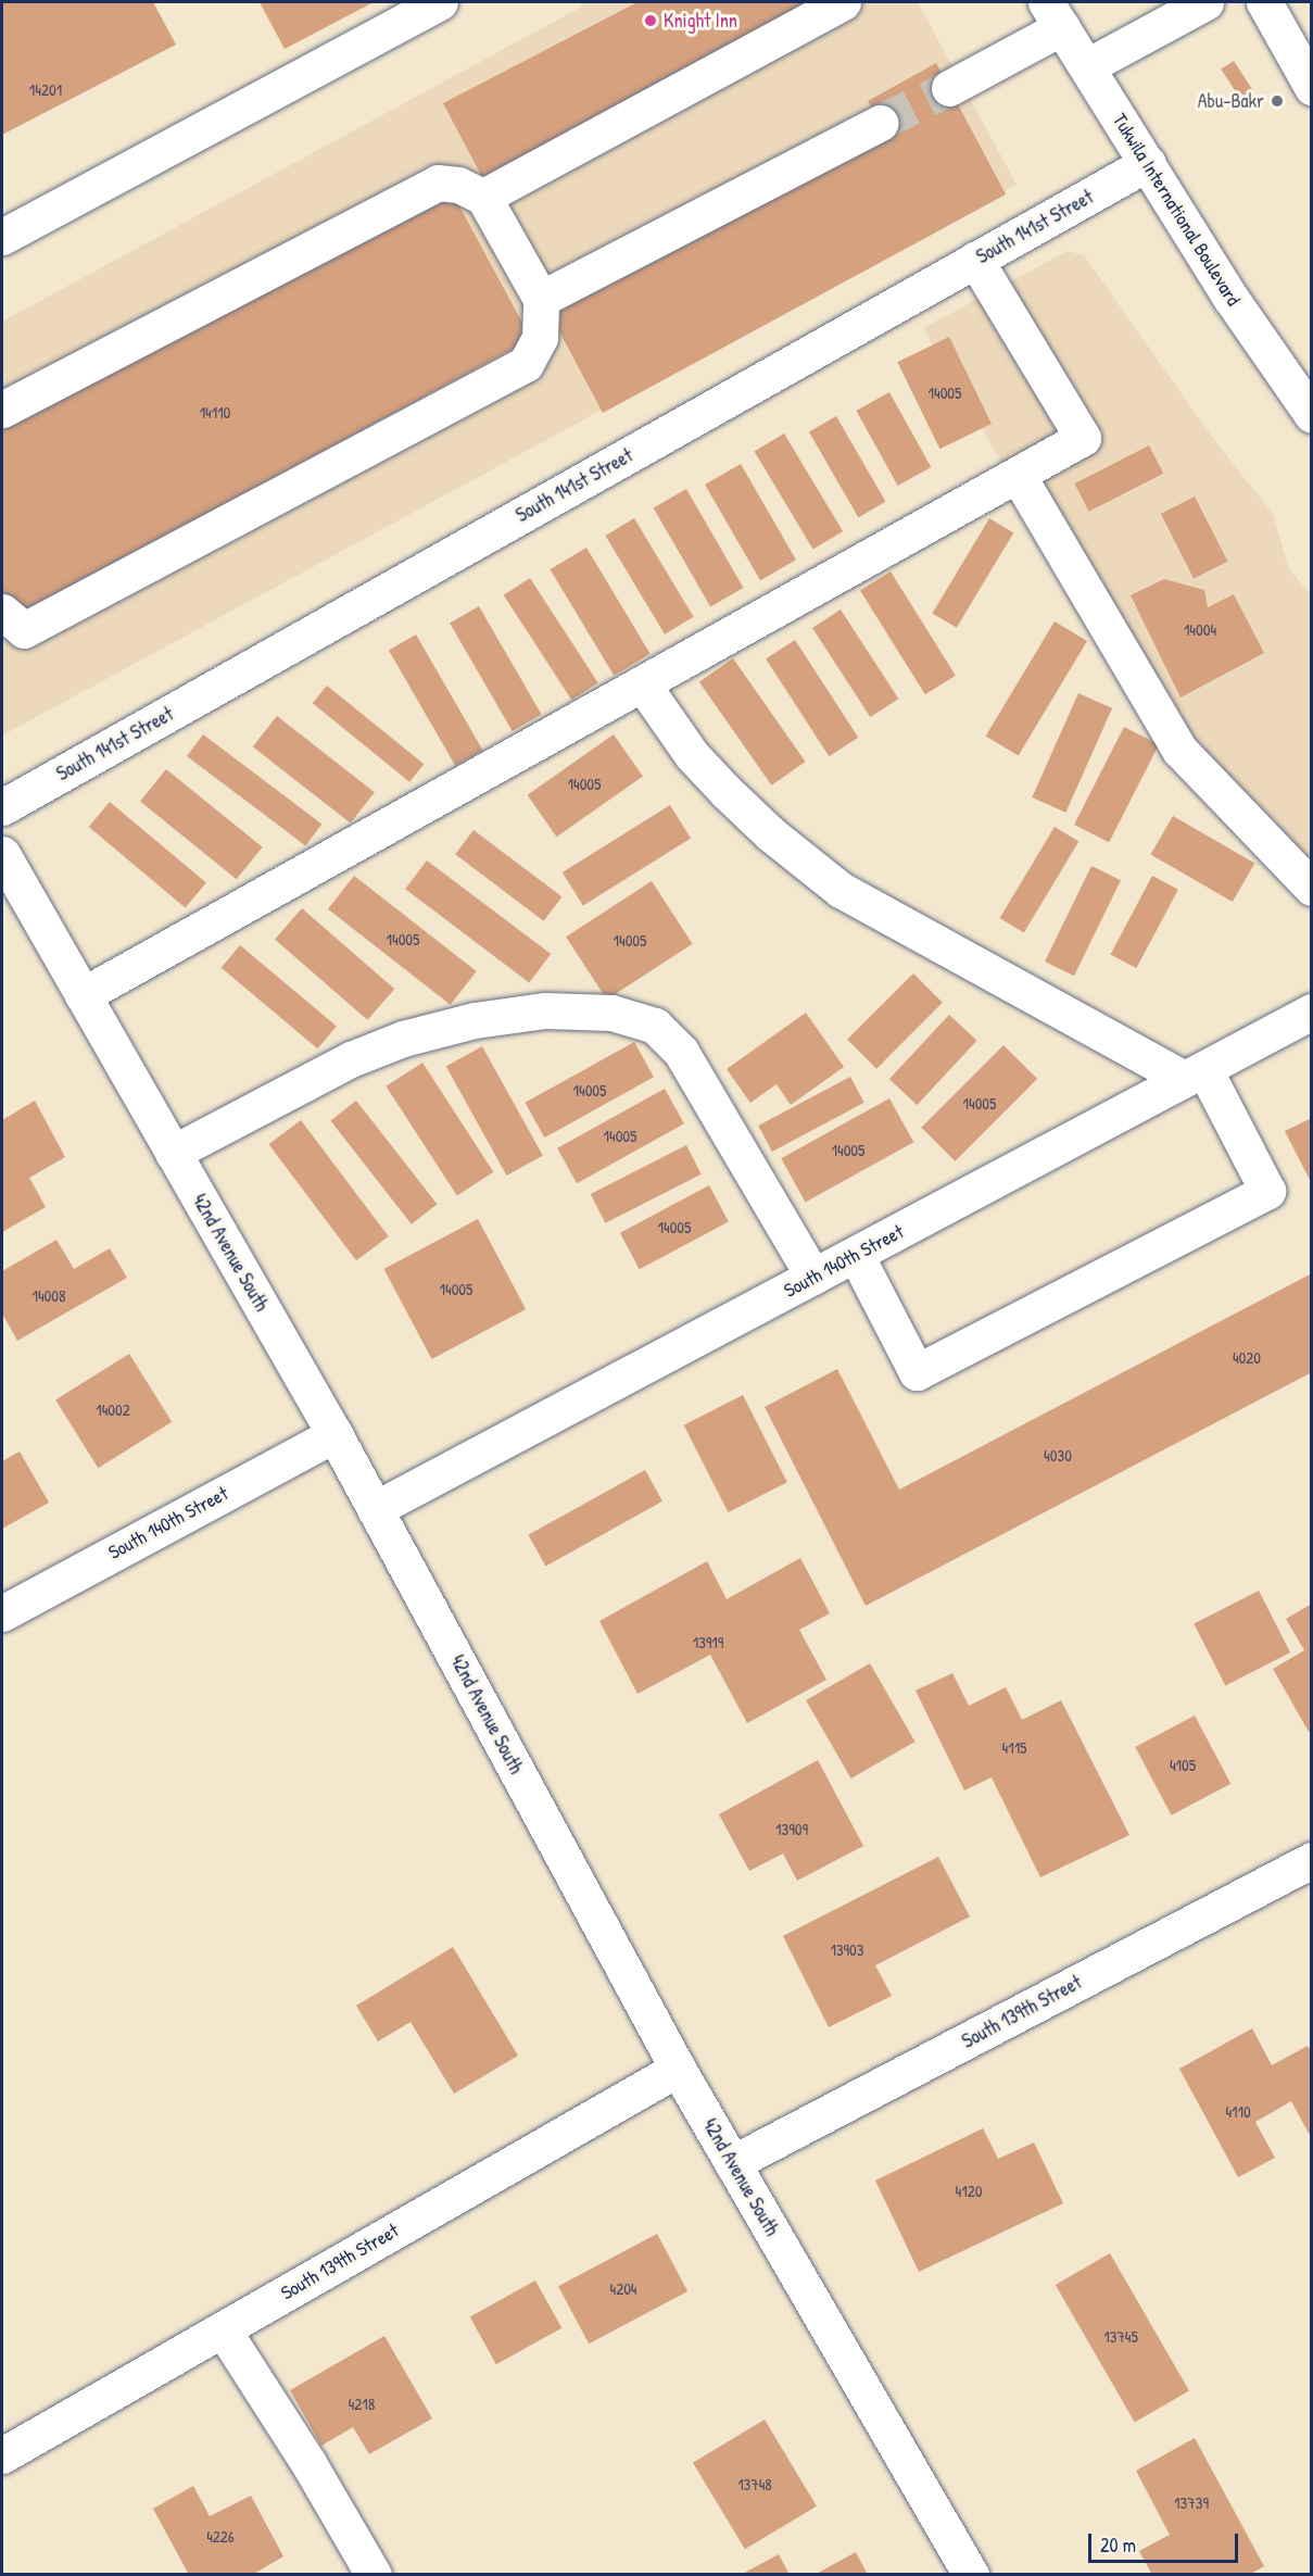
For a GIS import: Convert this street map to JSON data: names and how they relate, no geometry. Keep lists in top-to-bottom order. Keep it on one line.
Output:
{"streets":{"street":["Tukwila International Boulevard","South 141st Street","42nd Avenue South","South 140th Street","South 139th Street"]},"crossings":[["Tukwila International Boulevard","South 141st Street"],["42nd Avenue South","South 140th Street"],["42nd Avenue South","South 139th Street"]],"places":["Knight Inn","Abu-Bakr"],"house_numbers":["14201","14005","14110","14004","14005","14005","14005","14005","14005","14005","14005","14005","14005","14008","4020","14002","4030","13919","4115","4105","13909","13903","4110","4120","4204","13745","4218","13748","13739","4226"],"scale_bar":"20 m"}
